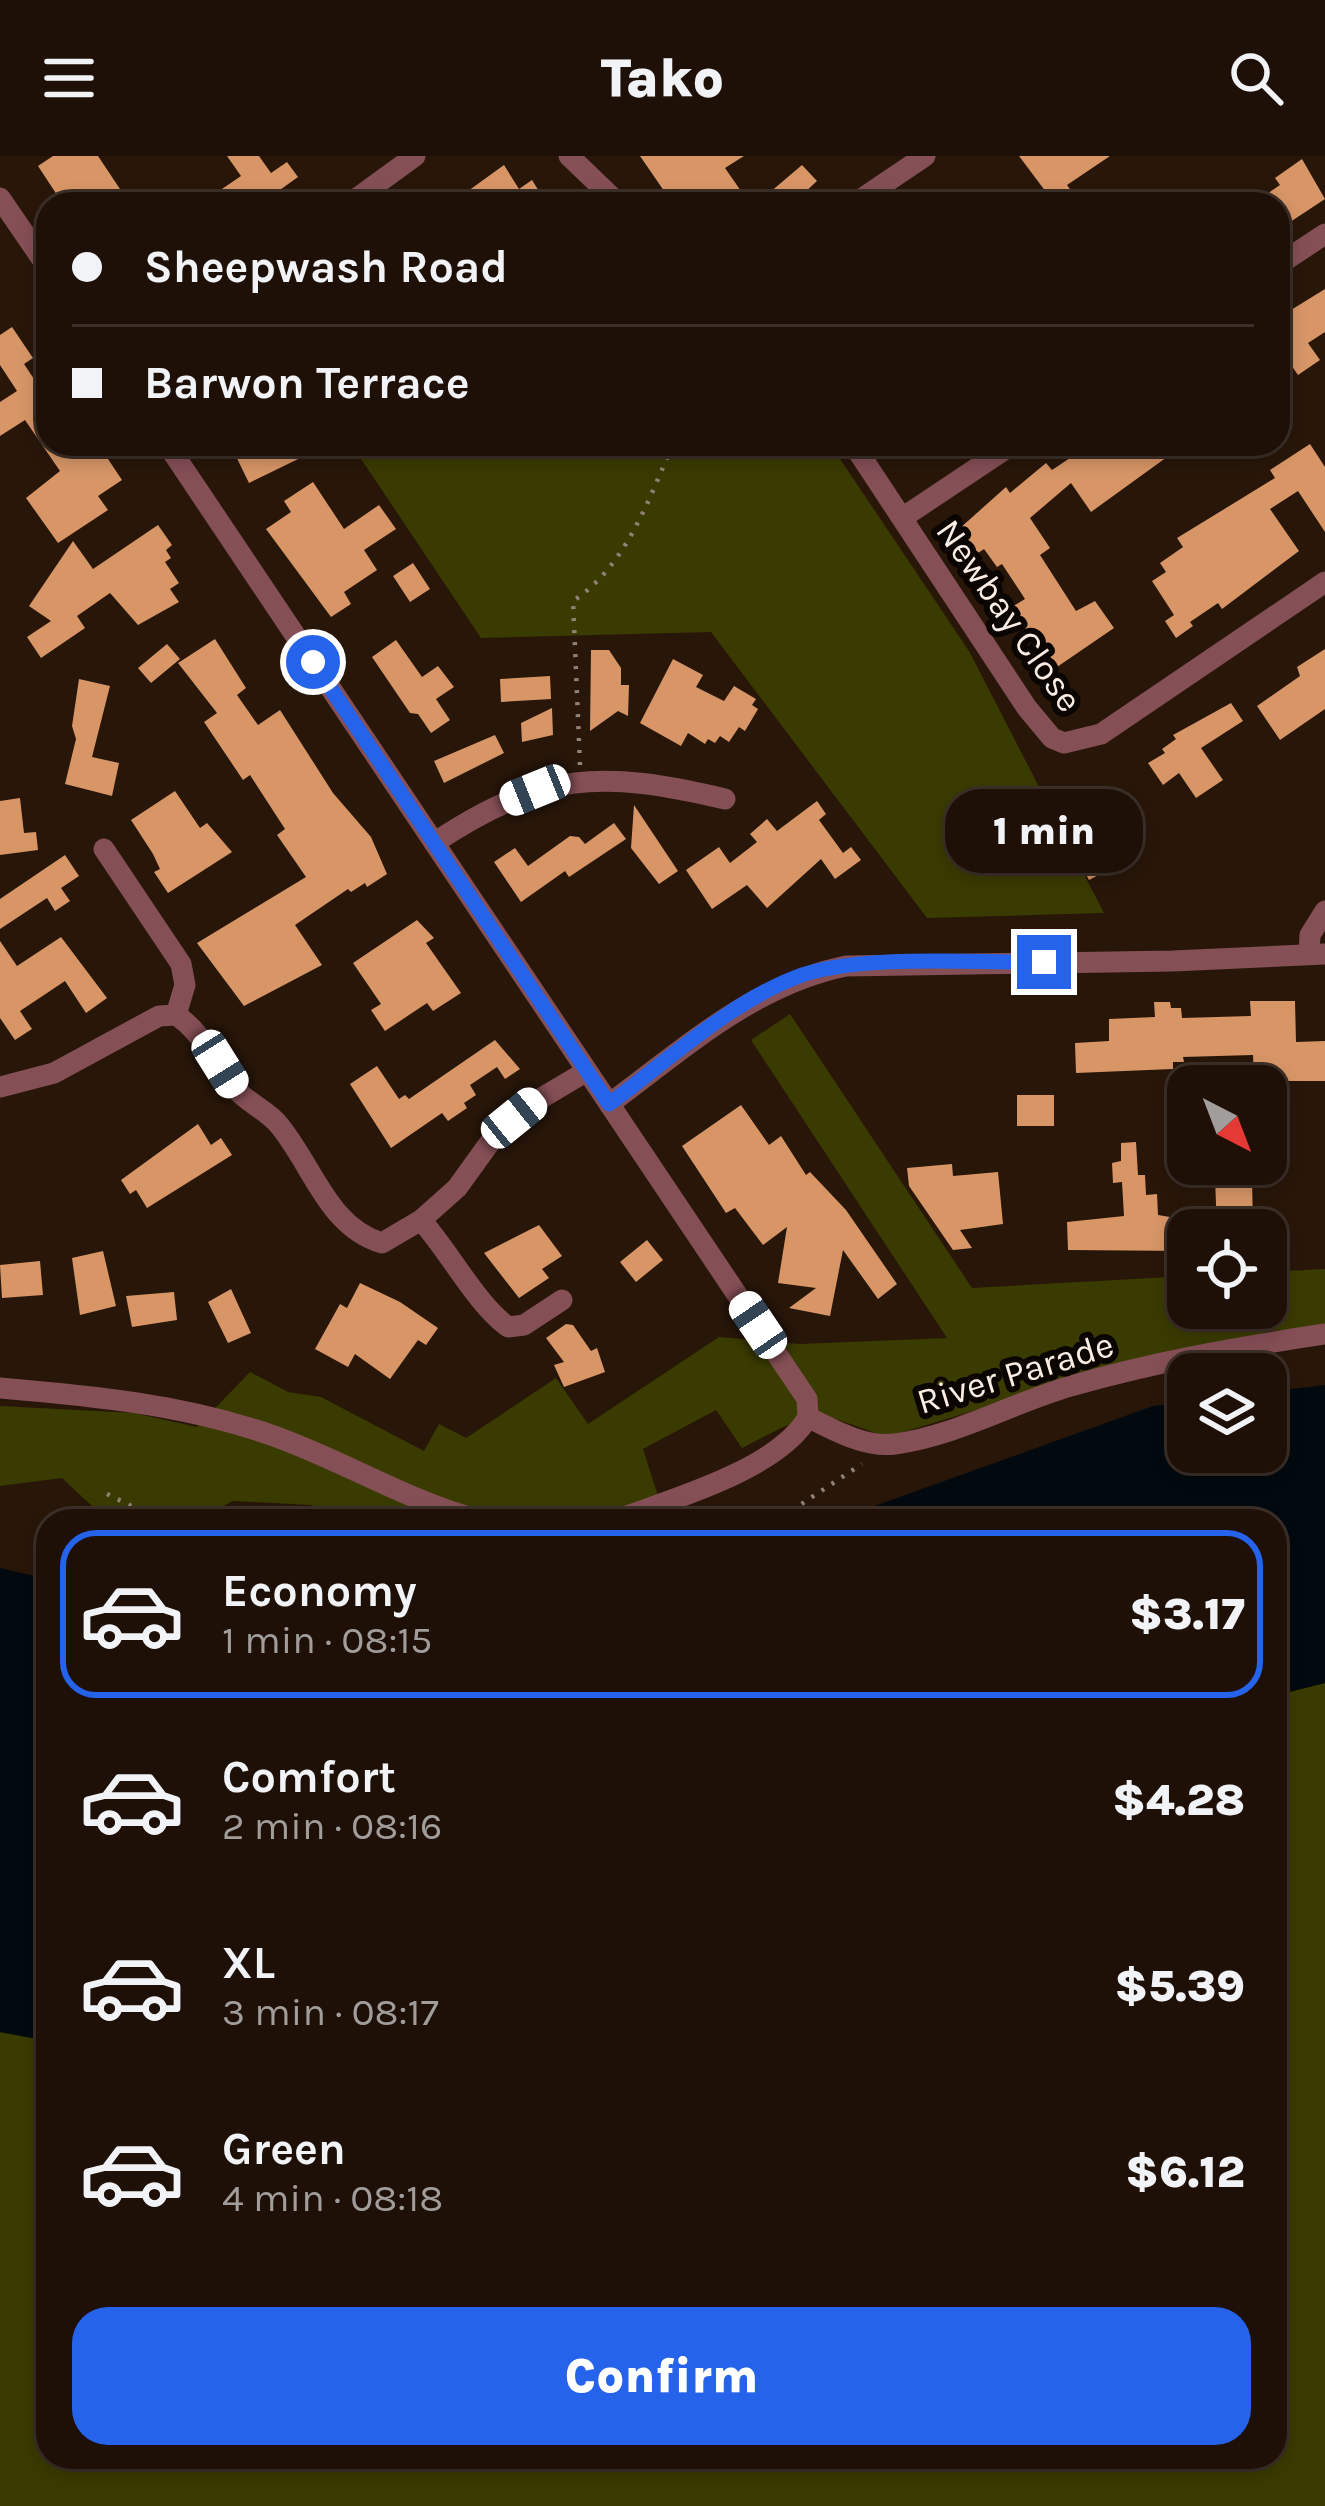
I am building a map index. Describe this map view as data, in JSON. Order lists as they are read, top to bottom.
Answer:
{
  "streets": {
    "street": ["Newbay Close", "River Parade"]
  },
  "north": "bottom right",
  "page": {
    "header": "Tako",
    "banner": ["Sheepwash Road", "Barwon Terrace"],
    "bubble": "1 min",
    "list": [
      {
        "name": "Economy",
        "note": "1 min · 08:15",
        "value": "$3.17"
      },
      {
        "name": "Comfort",
        "note": "2 min · 08:16",
        "value": "$4.28"
      },
      {
        "name": "XL",
        "note": "3 min · 08:17",
        "value": "$5.39"
      },
      {
        "name": "Green",
        "note": "4 min · 08:18",
        "value": "$6.12"
      }
    ],
    "buttons": "Confirm"
  }
}
